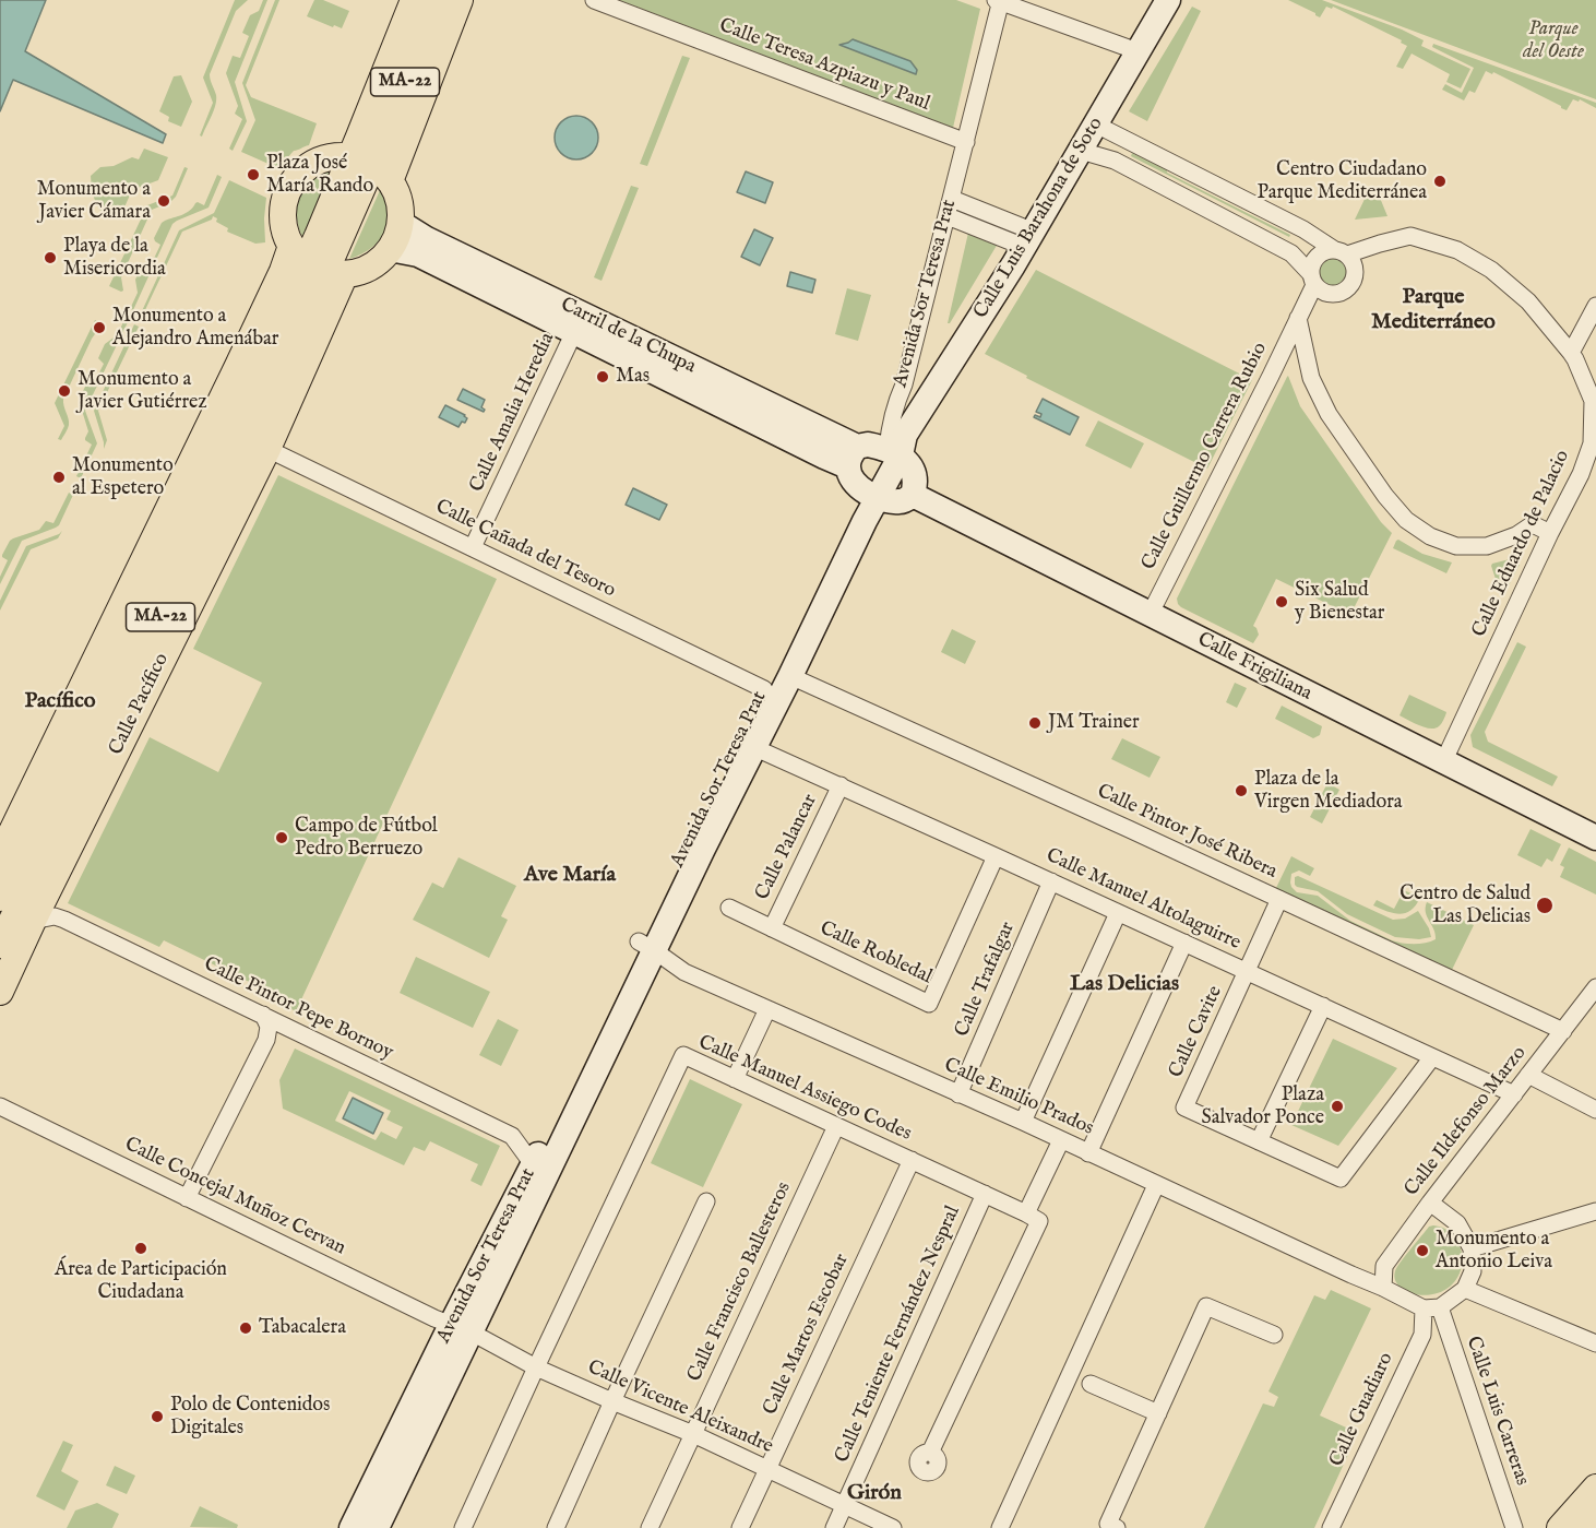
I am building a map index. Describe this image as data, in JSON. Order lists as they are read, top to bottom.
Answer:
{
  "streets": {
    "main road": [
      "MA-22",
      "Calle Luis Barahona de Soto",
      "Avenida Sor Teresa Prat",
      "Carril de la Chupa",
      "Calle Frigiliana",
      "Calle Pacífico"
    ],
    "street": [
      "Calle Teresa Azpiazu y Paul",
      "Calle Amalia Heredia",
      "Calle Guillermo Carrera Rubio",
      "Calle Eduardo de Palacio",
      "Calle Cañada del Tesoro",
      "Calle Pintor José Ribera",
      "Calle Palancar",
      "Calle Manuel Altolaguirre",
      "Calle Robledal",
      "Calle Trafalgar",
      "Calle Pintor Pepe Bornoy",
      "Calle Cavite",
      "Calle Manuel Assiego Codes",
      "Calle Emilio Prados",
      "Calle Ildefonso Marzo",
      "Calle Concejal Muñoz Cervan",
      "Calle Francisco Ballesteros",
      "Calle Martos Escobar",
      "Calle Teniente Fernández Nespral",
      "Calle Vicente Aleixandre",
      "Calle Guadiaro",
      "Calle Luis Carreras"
    ]
  },
  "crossings": [
    ["Calle Teresa Azpiazu y Paul", "Avenida Sor Teresa Prat"],
    ["Calle Luis Barahona de Soto", "Avenida Sor Teresa Prat"],
    ["Avenida Sor Teresa Prat", "Calle Cañada del Tesoro"],
    ["Avenida Sor Teresa Prat", "Calle Pintor José Ribera"],
    ["Avenida Sor Teresa Prat", "Calle Manuel Altolaguirre"],
    ["Avenida Sor Teresa Prat", "Calle Pintor Pepe Bornoy"],
    ["Avenida Sor Teresa Prat", "Calle Emilio Prados"],
    ["Avenida Sor Teresa Prat", "Calle Concejal Muñoz Cervan"],
    ["Avenida Sor Teresa Prat", "Calle Vicente Aleixandre"],
    ["Carril de la Chupa", "Calle Amalia Heredia"],
    ["Calle Amalia Heredia", "Calle Cañada del Tesoro"],
    ["Calle Guillermo Carrera Rubio", "Calle Eduardo de Palacio"],
    ["Calle Guillermo Carrera Rubio", "Calle Frigiliana"],
    ["Calle Eduardo de Palacio", "Calle Frigiliana"],
    ["Calle Cañada del Tesoro", "Calle Pacífico"],
    ["Calle Pacífico", "Calle Pintor Pepe Bornoy"],
    ["Calle Pintor José Ribera", "Calle Cavite"],
    ["Calle Pintor José Ribera", "Calle Ildefonso Marzo"],
    ["Calle Palancar", "Calle Manuel Altolaguirre"],
    ["Calle Palancar", "Calle Robledal"],
    ["Calle Manuel Altolaguirre", "Calle Robledal"],
    ["Calle Manuel Altolaguirre", "Calle Trafalgar"],
    ["Calle Manuel Altolaguirre", "Calle Cavite"],
    ["Calle Manuel Altolaguirre", "Calle Ildefonso Marzo"],
    ["Calle Trafalgar", "Calle Emilio Prados"],
    ["Calle Manuel Assiego Codes", "Calle Francisco Ballesteros"],
    ["Calle Manuel Assiego Codes", "Calle Martos Escobar"],
    ["Calle Manuel Assiego Codes", "Calle Teniente Fernández Nespral"],
    ["Calle Manuel Assiego Codes", "Calle Vicente Aleixandre"],
    ["Calle Emilio Prados", "Calle Ildefonso Marzo"],
    ["Calle Emilio Prados", "Calle Guadiaro"],
    ["Calle Emilio Prados", "Calle Luis Carreras"],
    ["Calle Ildefonso Marzo", "Calle Guadiaro"],
    ["Calle Ildefonso Marzo", "Calle Luis Carreras"],
    ["Calle Concejal Muñoz Cervan", "Calle Vicente Aleixandre"],
    ["Calle Francisco Ballesteros", "Calle Vicente Aleixandre"],
    ["Calle Martos Escobar", "Calle Vicente Aleixandre"],
    ["Calle Teniente Fernández Nespral", "Calle Vicente Aleixandre"],
    ["Calle Guadiaro", "Calle Luis Carreras"]
  ],
  "districts": [
    "Parque Mediterráneo",
    "Pacífico",
    "Ave María",
    "Las Delicias",
    "Girón"
  ],
  "parks": ["Parque del Oeste"],
  "places": [
    "Plaza José María Rando",
    "Centro Ciudadano Parque Mediterránea",
    "Monumento a Javier Cámara",
    "Playa de la Misericordia",
    "Monumento a Alejandro Amenábar",
    "Mas",
    "Monumento a Javier Gutiérrez",
    "Monumento al Espetero",
    "Six Salud y Bienestar",
    "JM Trainer",
    "Plaza de la Virgen Mediadora",
    "Campo de Fútbol Pedro Berruezo",
    "Centro de Salud Las Delicias",
    "Plaza Salvador Ponce",
    "Área de Participación Ciudadana",
    "Monumento a Antonio Leiva",
    "Tabacalera",
    "Polo de Contenidos Digitales"
  ]
}
